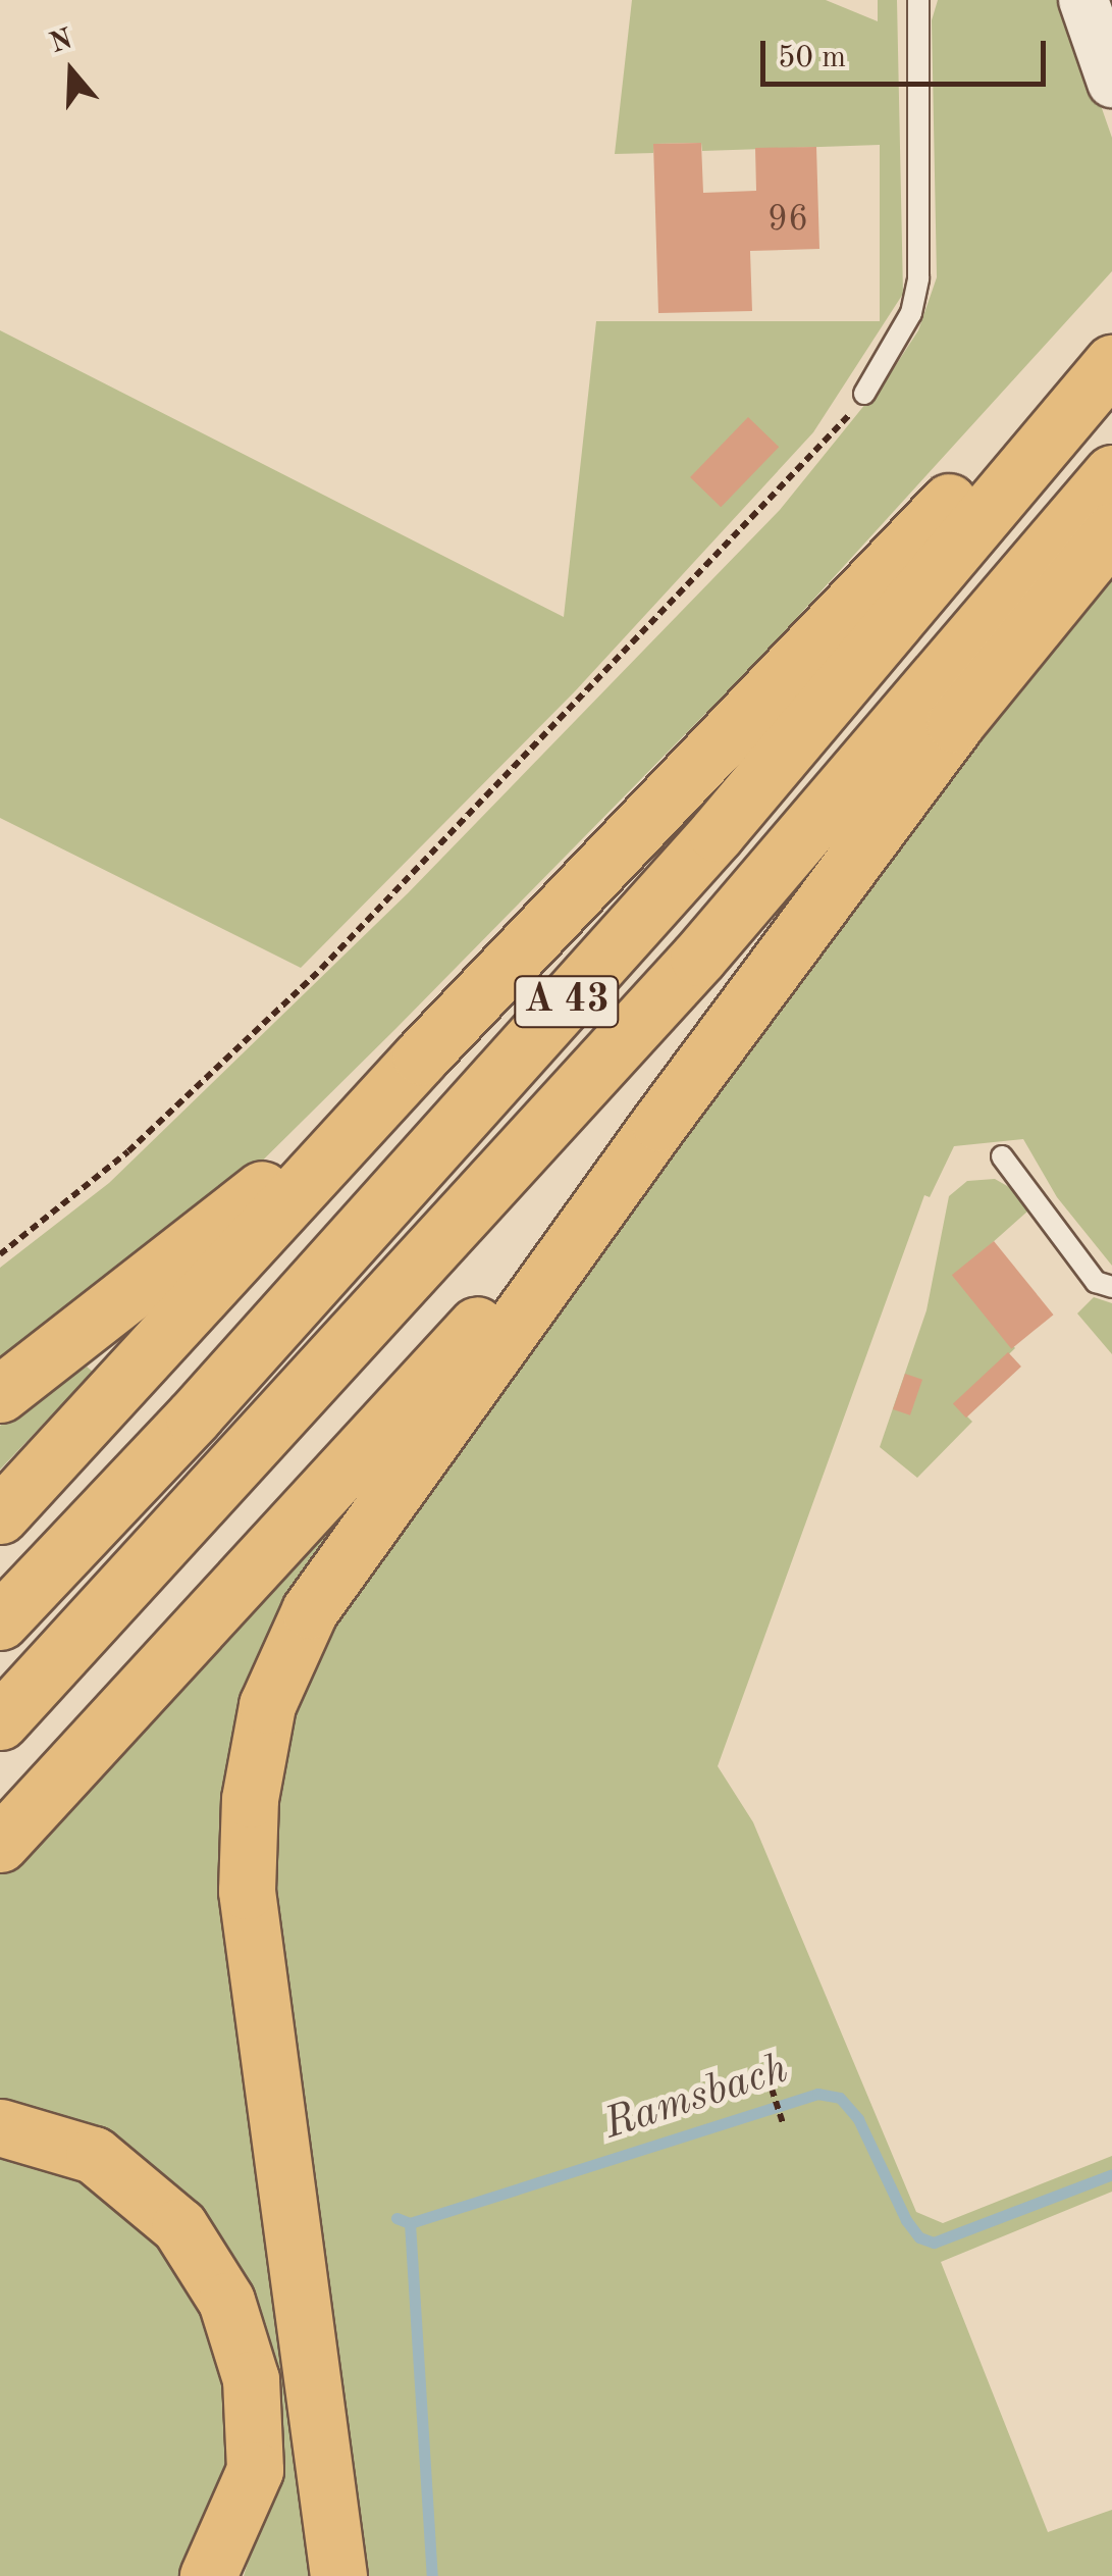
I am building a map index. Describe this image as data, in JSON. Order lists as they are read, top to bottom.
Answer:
{
  "streets": {
    "highway": ["A 43"]
  },
  "water": ["Ramsbach"],
  "house_numbers": ["96"],
  "scale_bar": "50 m",
  "north": "top"
}
